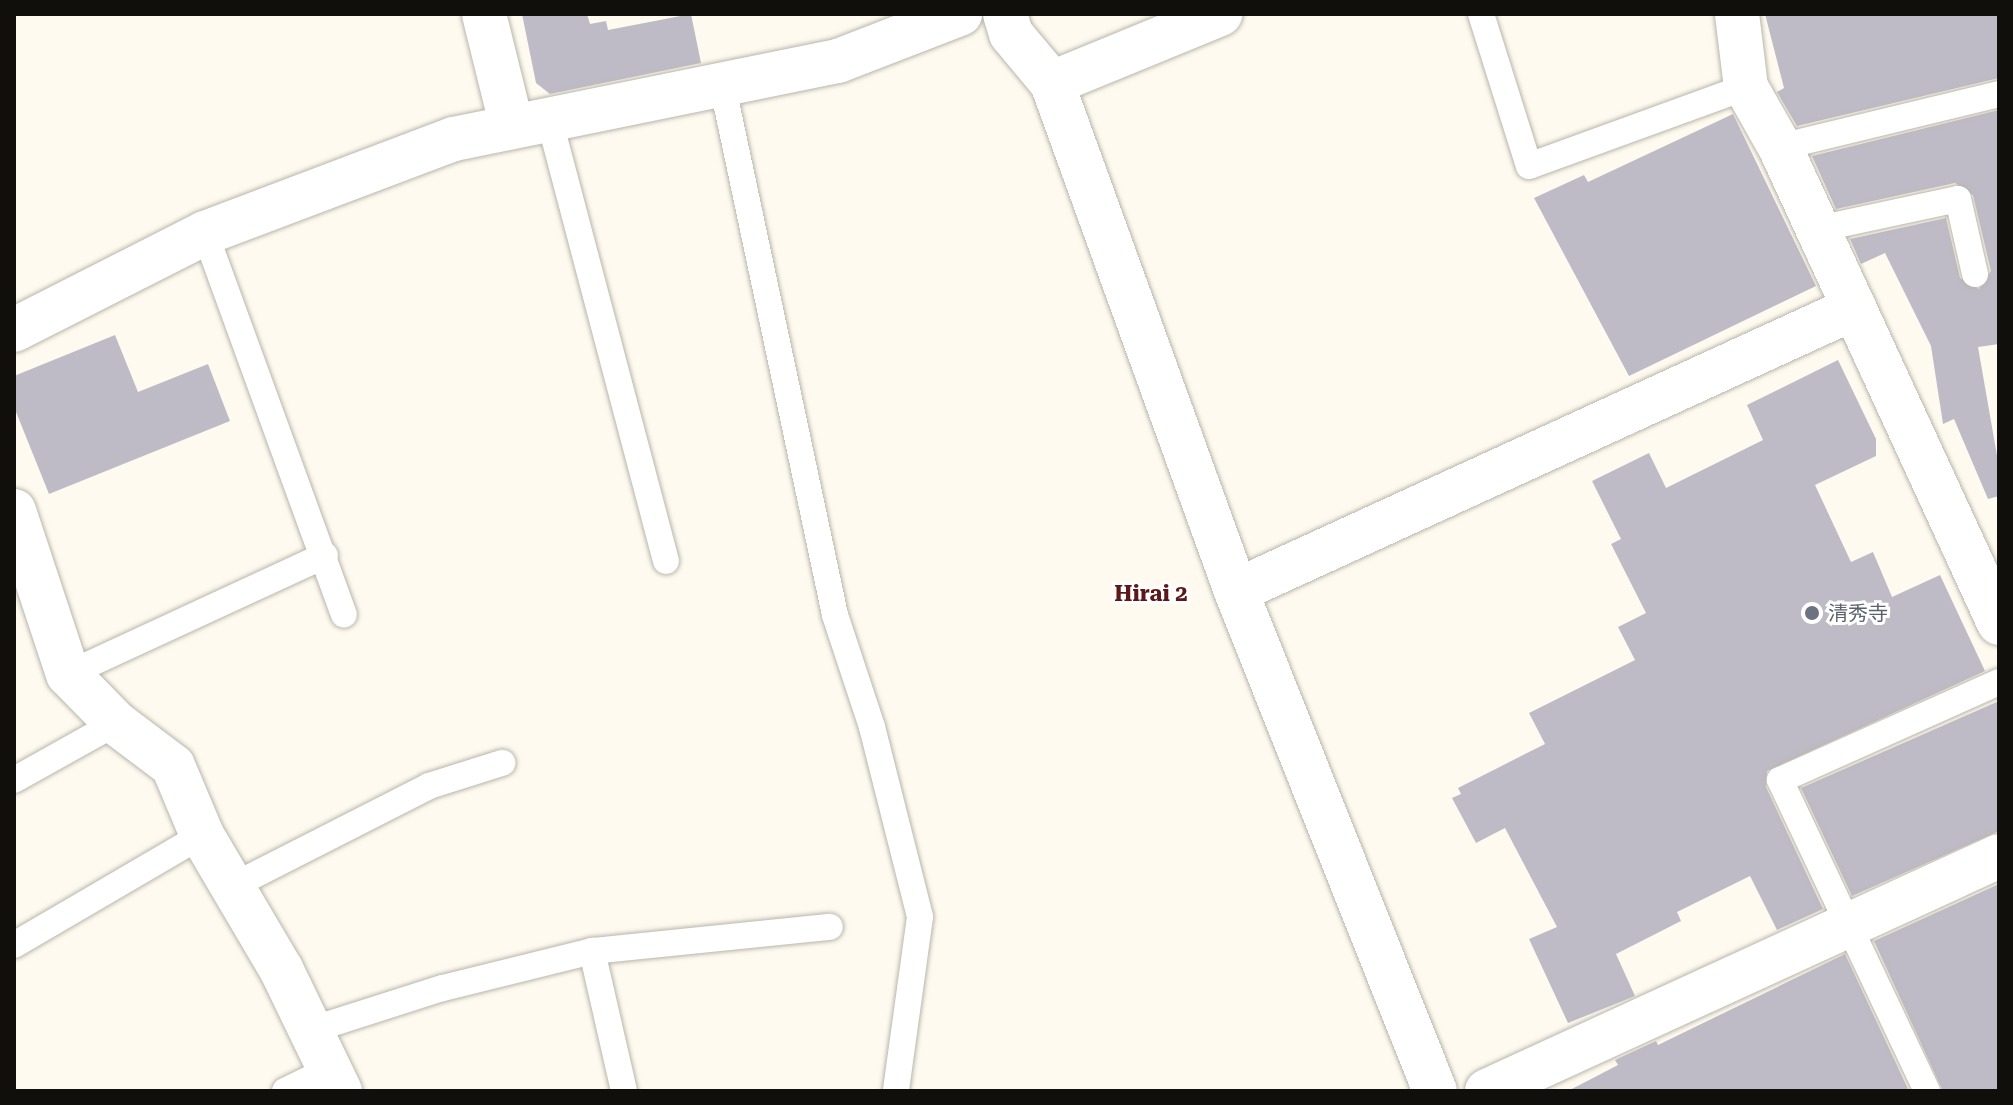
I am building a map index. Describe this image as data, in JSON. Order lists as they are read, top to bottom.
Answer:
{
  "districts": ["Hirai 2"],
  "places": ["清秀寺"]
}
